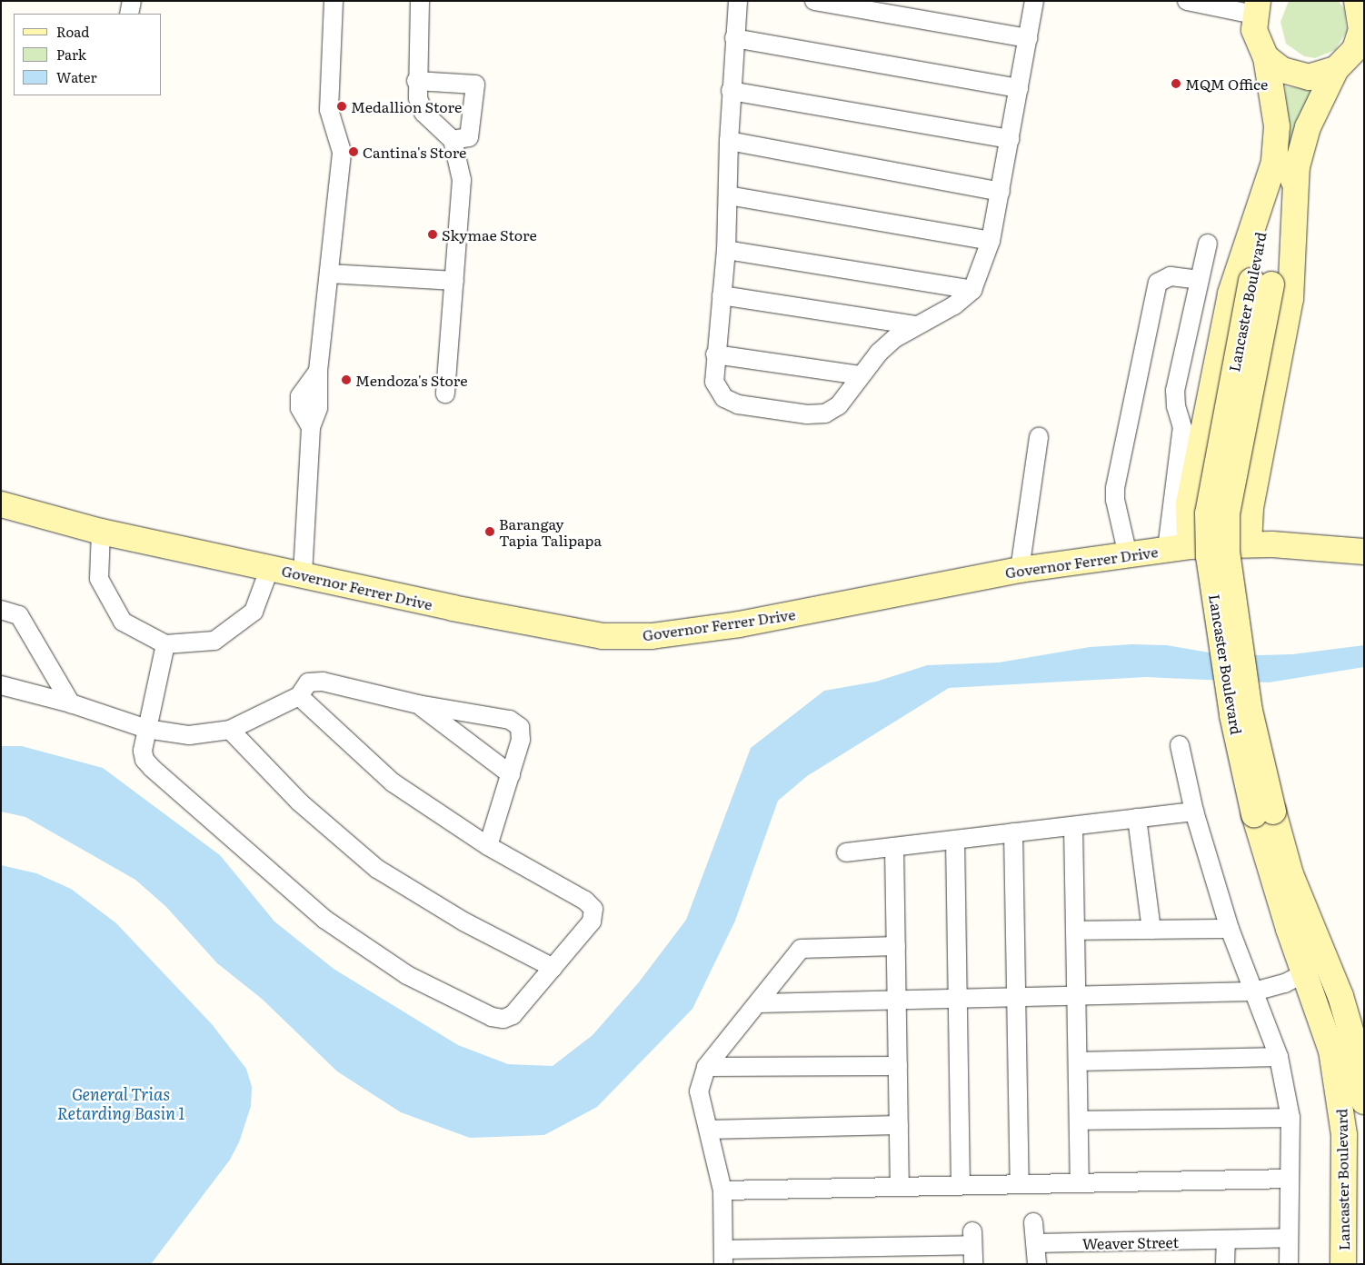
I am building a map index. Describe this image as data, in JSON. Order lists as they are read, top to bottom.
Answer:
{
  "streets": {
    "main road": ["Lancaster Boulevard", "Governor Ferrer Drive"],
    "street": ["Weaver Street"]
  },
  "water": ["General Trias Retarding Basin 1"],
  "places": [
    "MQM Office",
    "Medallion Store",
    "Cantina's Store",
    "Skymae Store",
    "Mendoza's Store",
    "Barangay Tapia Talipapa"
  ],
  "legend": ["Road", "Park", "Water"]
}
